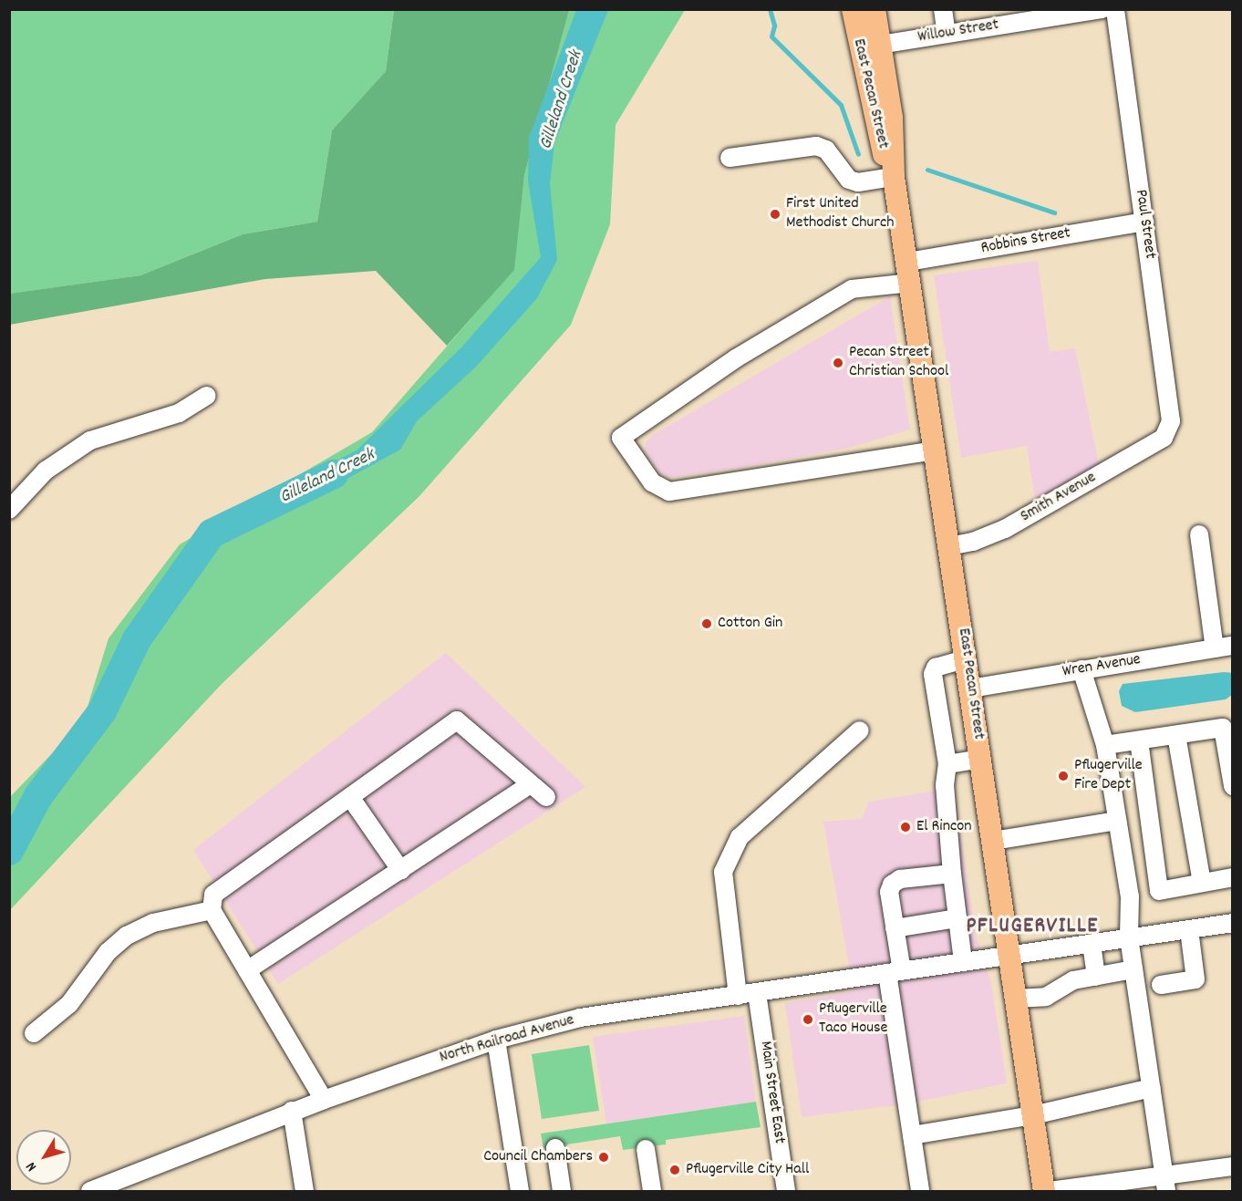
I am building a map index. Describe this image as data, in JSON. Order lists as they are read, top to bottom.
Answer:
{
  "streets": {
    "main road": ["East Pecan Street"],
    "street": [
      "Willow Street",
      "Paul Street",
      "Robbins Street",
      "Smith Avenue",
      "Wren Avenue",
      "North Railroad Avenue",
      "Main Street East"
    ]
  },
  "crossings": [
    ["Willow Street", "East Pecan Street"],
    ["East Pecan Street", "Robbins Street"],
    ["East Pecan Street", "Smith Avenue"],
    ["East Pecan Street", "Wren Avenue"],
    ["East Pecan Street", "North Railroad Avenue"],
    ["Paul Street", "Robbins Street"],
    ["Paul Street", "Smith Avenue"],
    ["North Railroad Avenue", "Main Street East"]
  ],
  "districts": ["PFLUGERVILLE"],
  "water": ["Gilleland Creek"],
  "places": [
    "First United Methodist Church",
    "Pecan Street Christian School",
    "Cotton Gin",
    "Pflugerville Fire Dept",
    "El Rincon",
    "Pflugerville Taco House",
    "Council Chambers",
    "Pflugerville City Hall"
  ],
  "north": "bottom left"
}
